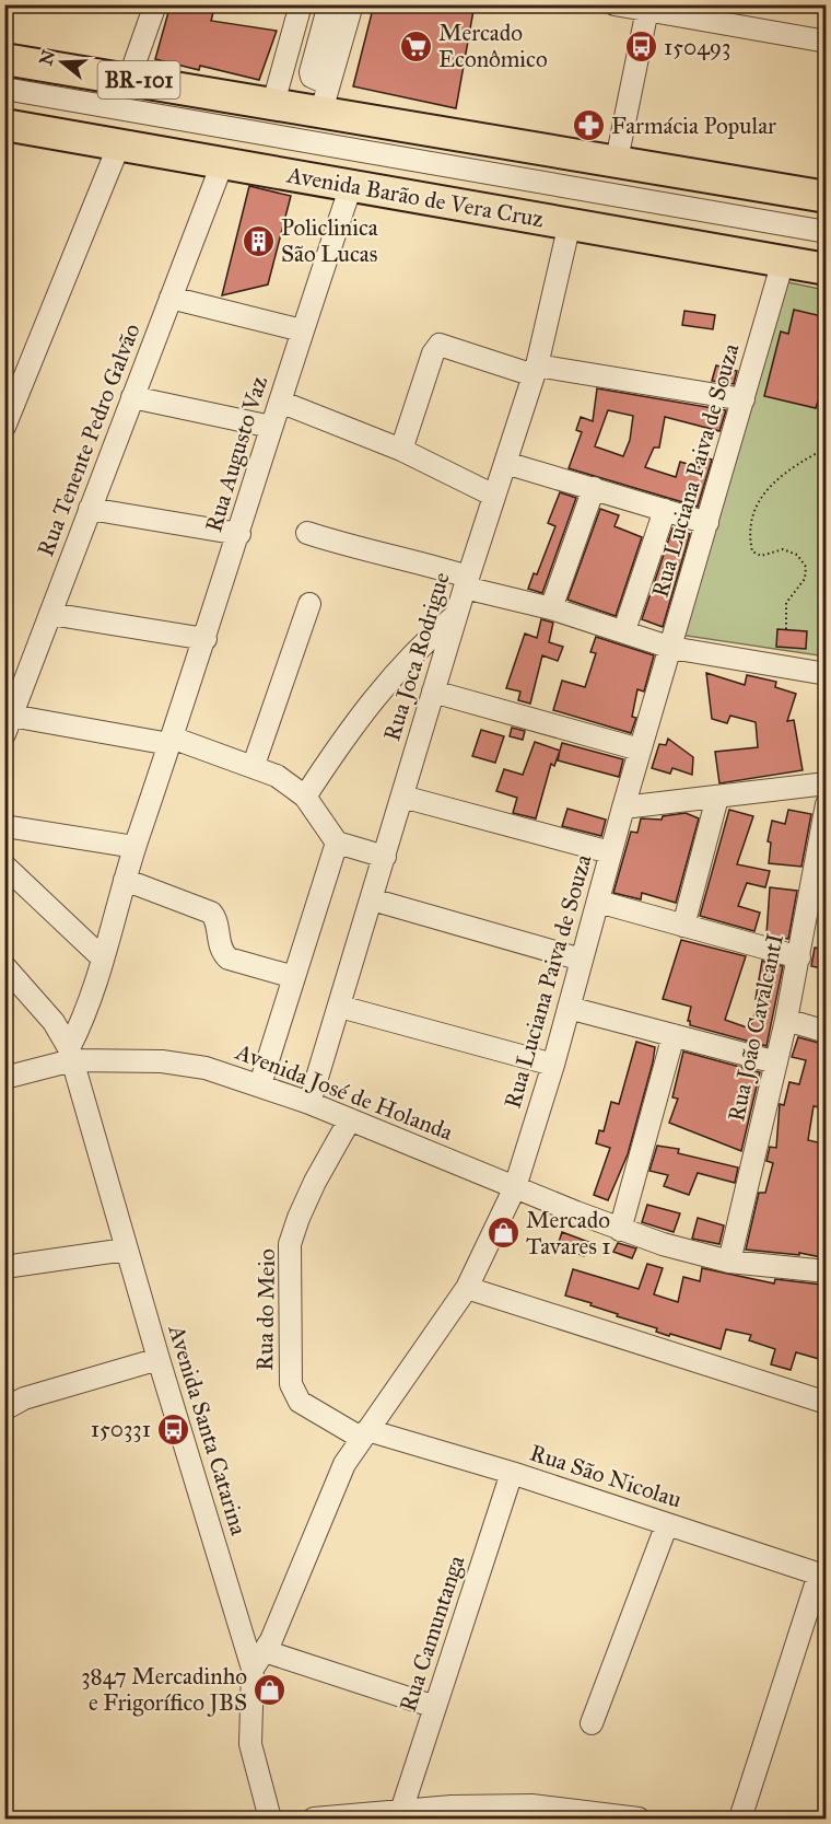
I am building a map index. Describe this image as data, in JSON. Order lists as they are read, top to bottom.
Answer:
{
  "streets": {
    "highway": ["BR-101", "Avenida Barão de Vera Cruz"],
    "street": [
      "Rua Tenente Pedro Galvão",
      "Rua Augusto Vaz",
      "Rua Luciana Paiva de Souza",
      "Rua Joca Rodrigue",
      "Rua João CavalcantI",
      "Avenida José de Holanda",
      "Rua do Meio",
      "Avenida Santa Catarina",
      "Rua São Nicolau",
      "Rua Camuntanga"
    ]
  },
  "crossings": [
    ["Avenida Barão de Vera Cruz", "Rua Tenente Pedro Galvão"],
    ["Avenida Barão de Vera Cruz", "Rua Augusto Vaz"],
    ["Avenida Barão de Vera Cruz", "Rua Luciana Paiva de Souza"],
    ["Avenida Barão de Vera Cruz", "Rua Joca Rodrigue"],
    ["Rua Augusto Vaz", "Avenida José de Holanda"],
    ["Rua Augusto Vaz", "Avenida Santa Catarina"],
    ["Rua Luciana Paiva de Souza", "Avenida José de Holanda"],
    ["Rua Luciana Paiva de Souza", "Rua do Meio"],
    ["Rua Luciana Paiva de Souza", "Avenida Santa Catarina"],
    ["Rua Luciana Paiva de Souza", "Rua São Nicolau"],
    ["Rua Joca Rodrigue", "Avenida José de Holanda"],
    ["Rua João CavalcantI", "Avenida José de Holanda"],
    ["Avenida José de Holanda", "Rua do Meio"],
    ["Avenida José de Holanda", "Avenida Santa Catarina"],
    ["Rua do Meio", "Rua São Nicolau"],
    ["Rua São Nicolau", "Rua Camuntanga"]
  ],
  "places": {
    "supermarket": ["Mercado Econômico"],
    "bus stop": ["150493", "150331"],
    "pharmacy": ["Farmácia Popular"],
    "building": ["Policlinica São Lucas"],
    "shop": ["Mercado Tavares 1", "3847 Mercadinho e Frigorífico JBS"]
  },
  "north": "left"
}
